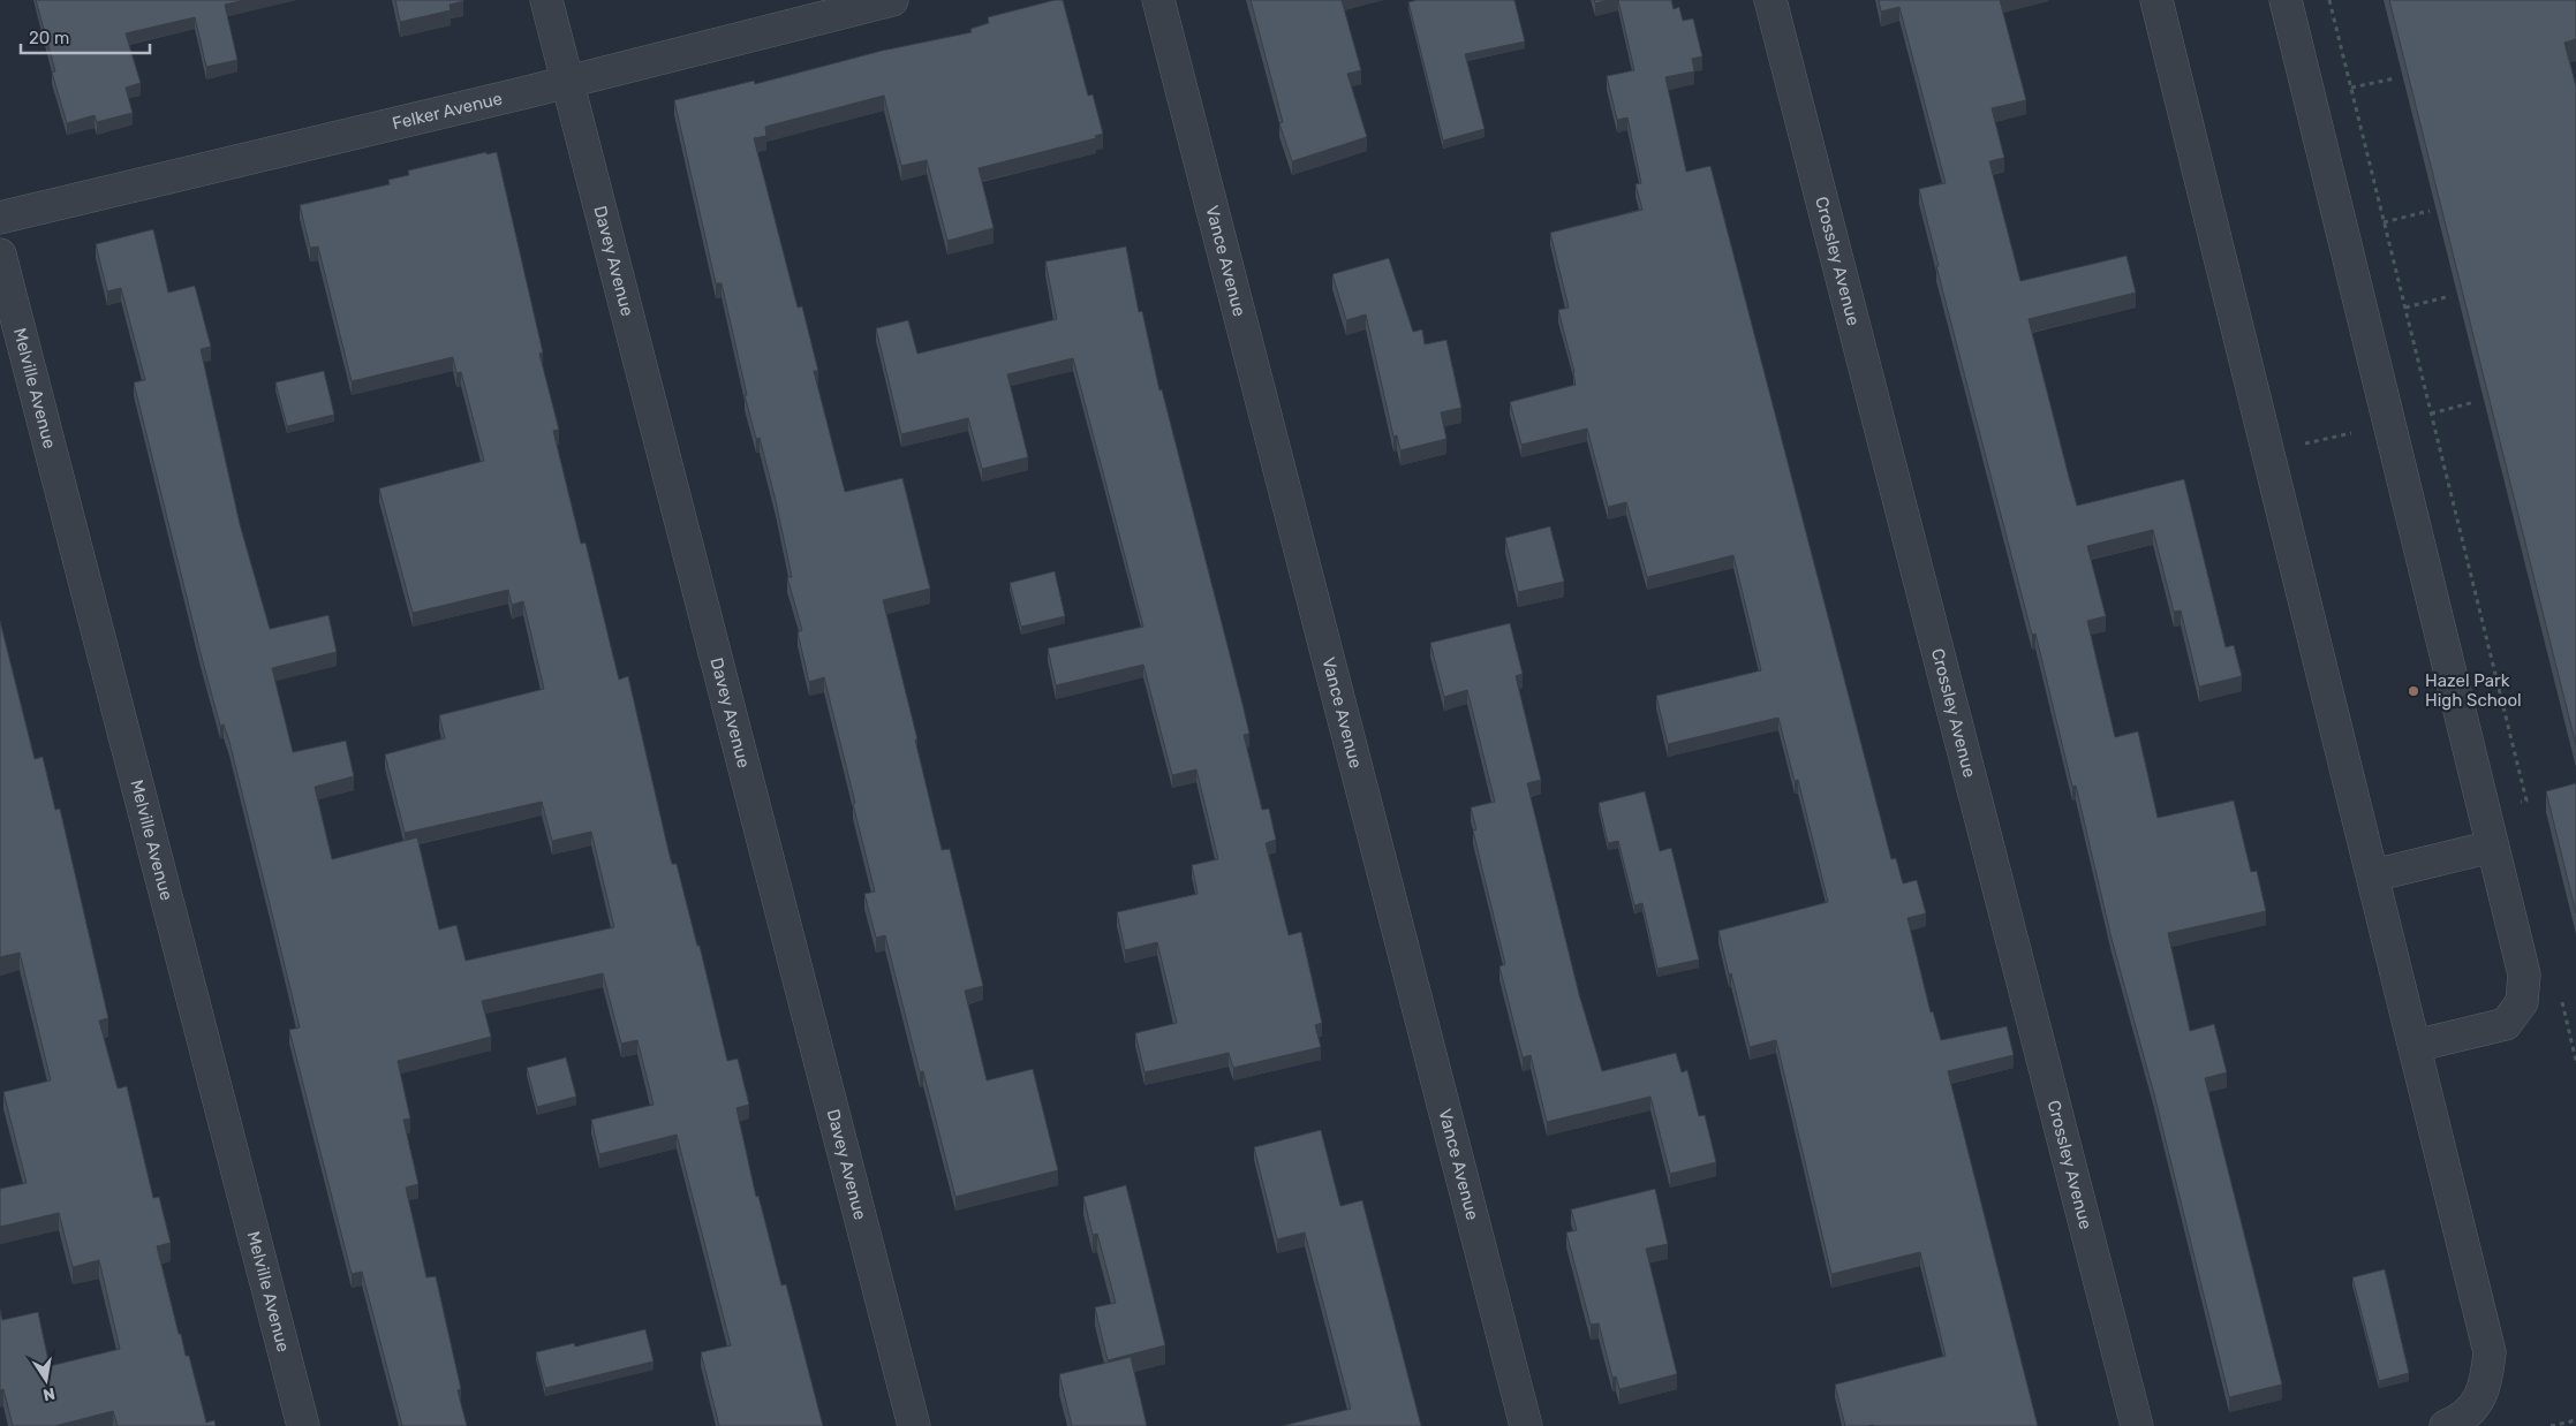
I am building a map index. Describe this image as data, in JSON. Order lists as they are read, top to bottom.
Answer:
{
  "streets": {
    "street": [
      "Felker Avenue",
      "Davey Avenue",
      "Vance Avenue",
      "Crossley Avenue",
      "Melville Avenue"
    ]
  },
  "crossings": [
    ["Felker Avenue", "Davey Avenue"]
  ],
  "places": ["Hazel Park High School"],
  "scale_bar": "20 m",
  "north": "bottom"
}
